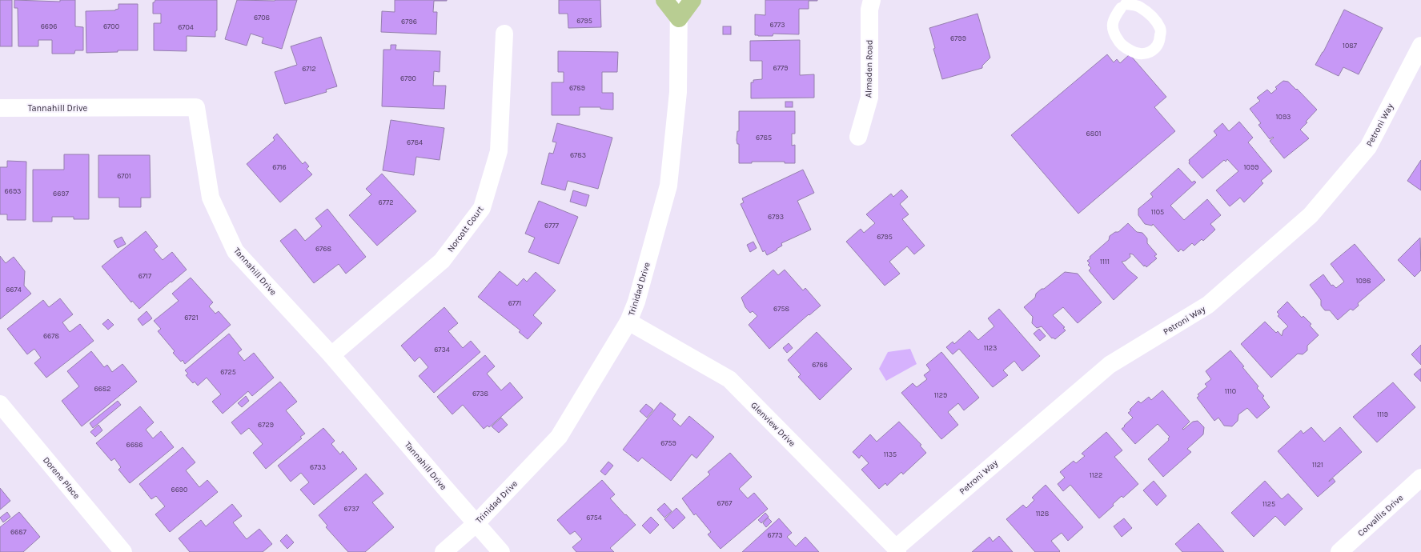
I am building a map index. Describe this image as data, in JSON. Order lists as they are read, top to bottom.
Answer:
{
  "streets": {
    "street": [
      "Almaden Road",
      "Tannahill Drive",
      "Petroni Way",
      "Norcott Court",
      "Trinidad Drive",
      "Glenview Drive",
      "Dorene Place",
      "Corvallis Drive"
    ]
  },
  "crossings": [
    ["Tannahill Drive", "Norcott Court"],
    ["Tannahill Drive", "Trinidad Drive"],
    ["Petroni Way", "Glenview Drive"],
    ["Trinidad Drive", "Glenview Drive"]
  ],
  "house_numbers": [
    "6708",
    "6795",
    "6796",
    "6773",
    "6696",
    "6700",
    "6704",
    "6799",
    "1087",
    "6779",
    "6712",
    "6790",
    "6789",
    "1093",
    "6801",
    "6785",
    "6784",
    "6783",
    "6716",
    "1099",
    "6701",
    "6693",
    "6697",
    "6772",
    "1105",
    "6793",
    "6777",
    "6795",
    "6768",
    "1111",
    "6717",
    "1098",
    "6674",
    "6771",
    "6758",
    "6721",
    "6678",
    "1123",
    "6734",
    "6766",
    "6725",
    "6682",
    "1110",
    "6738",
    "1129",
    "1119",
    "6729",
    "6759",
    "6686",
    "1135",
    "1121",
    "6733",
    "1122",
    "6690",
    "6767",
    "1125",
    "6737",
    "1128",
    "6754",
    "6687",
    "6773"
  ]
}
